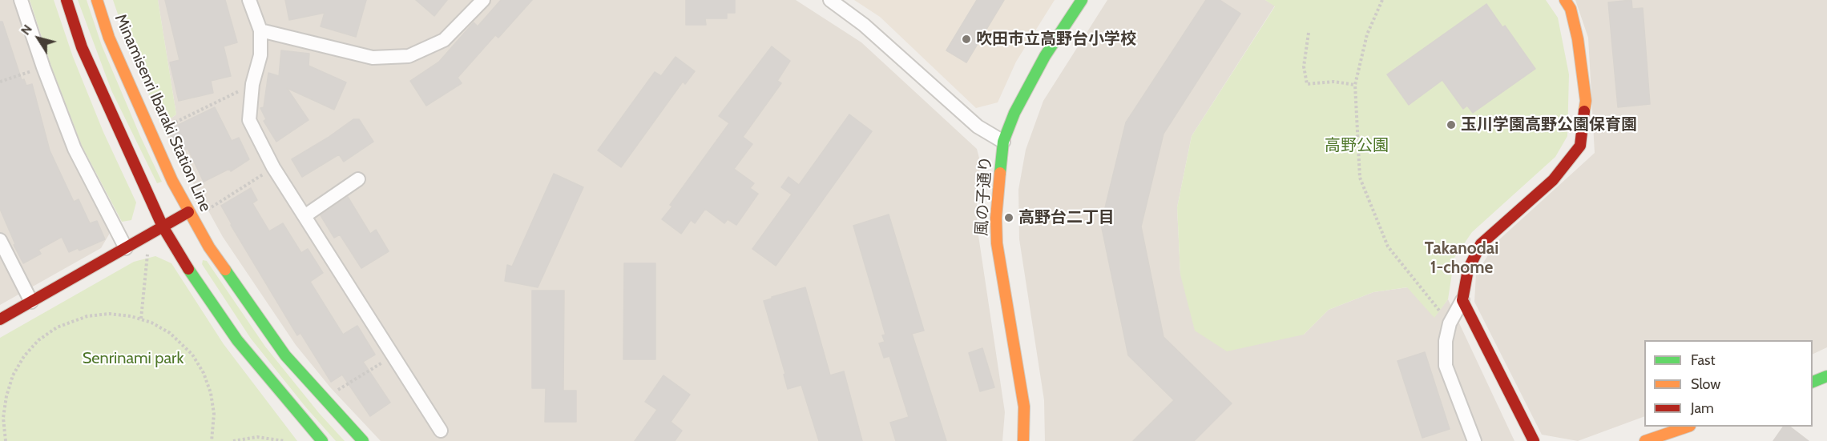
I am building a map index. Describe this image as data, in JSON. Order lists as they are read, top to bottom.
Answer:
{
  "streets": {
    "street": ["Minamisenri Ibaraki Station Line", "風の子通り"]
  },
  "districts": ["Takanodai 1-chome"],
  "parks": ["高野公園", "Senrinami park"],
  "places": ["吹田市立高野台小学校", "玉川学園高野公園保育園", "高野台二丁目"],
  "legend": ["Fast", "Slow", "Jam"],
  "north": "top left"
}
